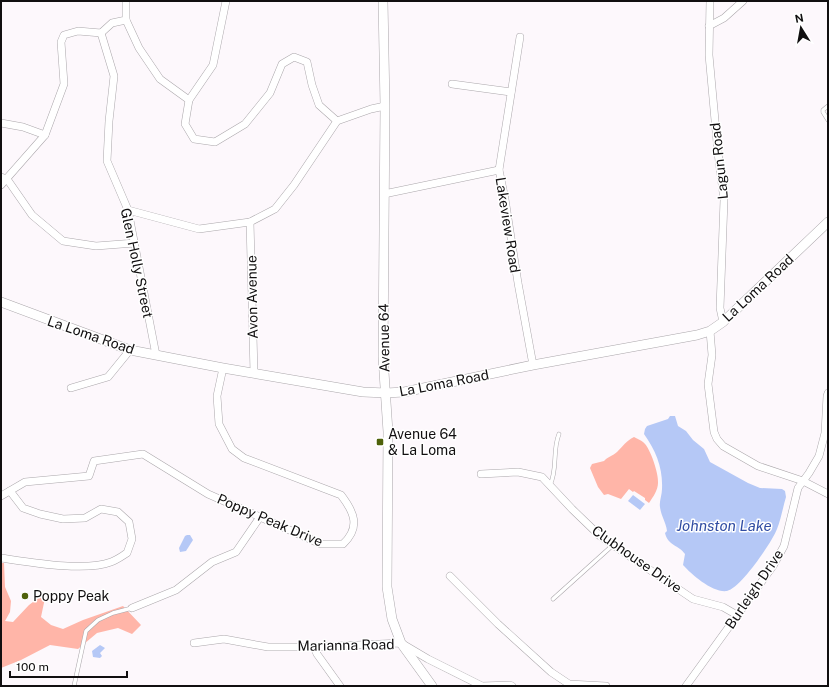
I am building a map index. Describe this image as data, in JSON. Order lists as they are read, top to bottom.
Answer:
{
  "streets": {
    "street": [
      "Lagun Road",
      "Lakeview Road",
      "Glen Holly Street",
      "La Loma Road",
      "Avon Avenue",
      "Avenue 64",
      "Poppy Peak Drive",
      "Clubhouse Drive",
      "Burleigh Drive",
      "Marianna Road"
    ]
  },
  "crossings": [
    ["Lagun Road", "La Loma Road"],
    ["Lakeview Road", "La Loma Road"],
    ["Glen Holly Street", "La Loma Road"],
    ["La Loma Road", "Avon Avenue"],
    ["La Loma Road", "Avenue 64"],
    ["La Loma Road", "Poppy Peak Drive"],
    ["Avenue 64", "Marianna Road"],
    ["Clubhouse Drive", "Burleigh Drive"]
  ],
  "water": ["Johnston Lake"],
  "places": {
    "transit": ["Avenue 64 & La Loma"],
    "other": ["Poppy Peak"]
  },
  "scale_bar": "100 m",
  "north": "top"
}
